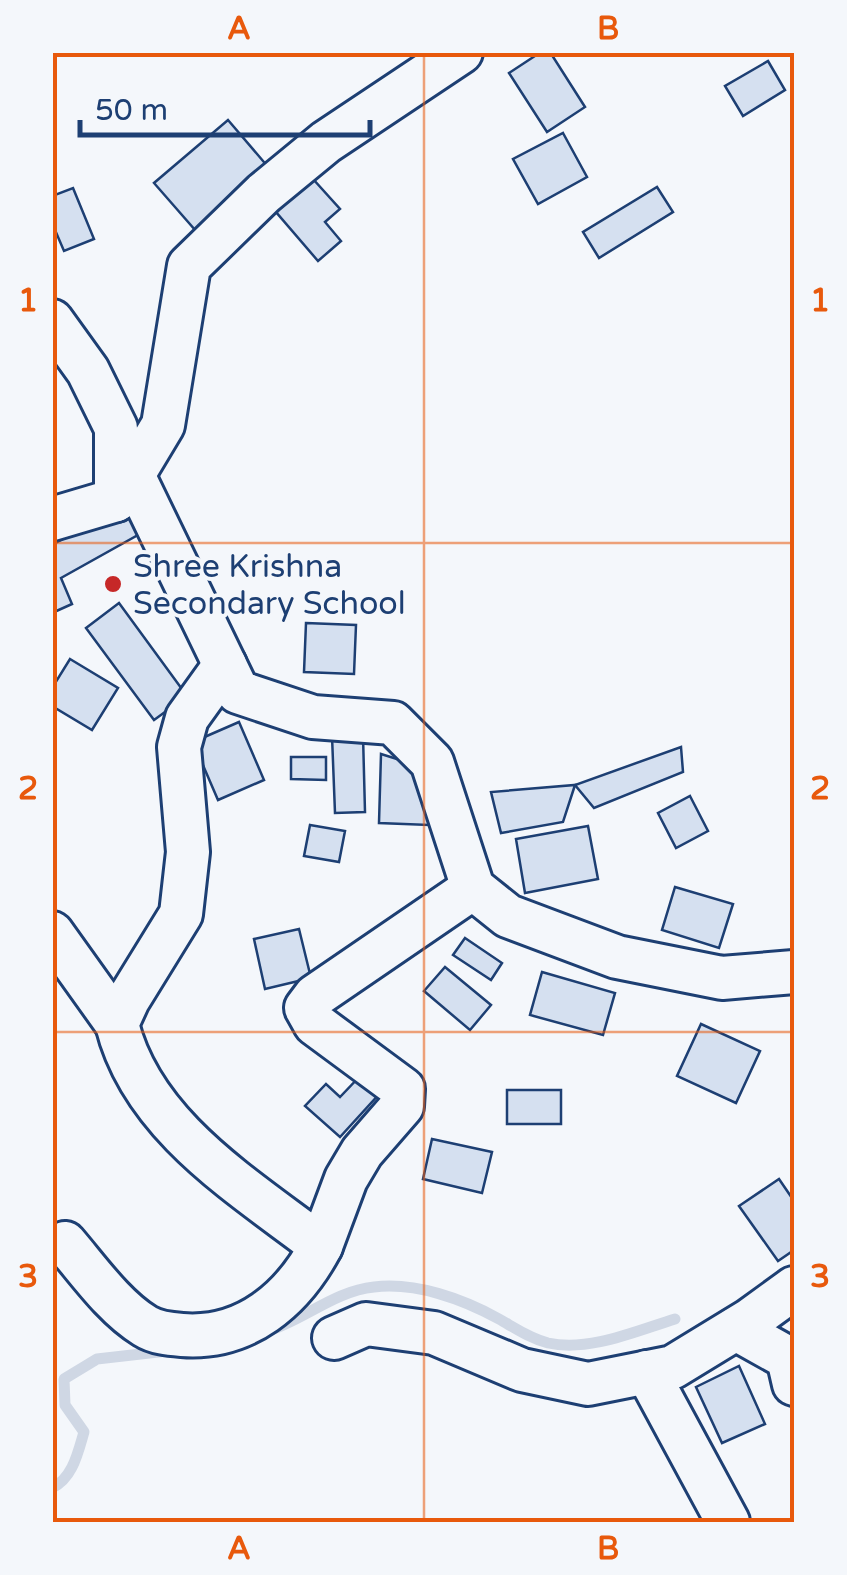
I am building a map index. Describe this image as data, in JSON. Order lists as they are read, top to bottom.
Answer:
{
  "places": ["Shree Krishna Secondary School"],
  "scale_bar": "50 m",
  "grid": {
    "columns": ["A", "B"],
    "rows": ["1", "2", "3"]
  }
}
